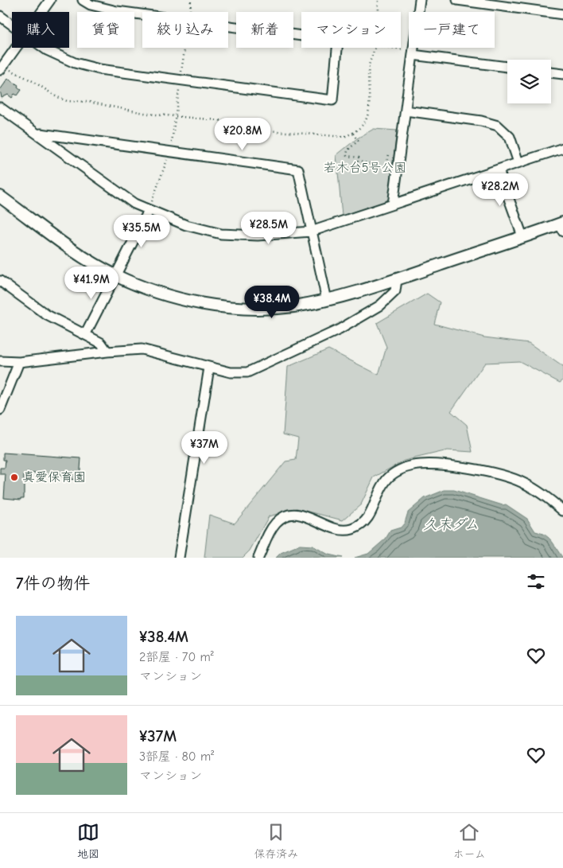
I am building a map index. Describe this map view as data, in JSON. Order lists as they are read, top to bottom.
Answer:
{
  "water": ["久末ダム"],
  "parks": ["若木台5号公園"],
  "places": ["真愛保育園"],
  "page": {
    "chip": [
      "購入",
      "賃貸",
      "絞り込み",
      "新着",
      "マンション",
      "一戸建て"
    ],
    "price": [
      "¥20.8M",
      "¥28.2M",
      "¥28.5M",
      "¥35.5M",
      "¥41.9M",
      "¥38.4M",
      "¥37M"
    ],
    "heading": "7件の物件",
    "list": [
      {
        "name": "¥38.4M",
        "note": "2部屋 · 70 m² · マンション"
      },
      {
        "name": "¥37M",
        "note": "3部屋 · 80 m² · マンション"
      }
    ],
    "tabs": ["地図", "保存済み", "ホーム"]
  }
}
